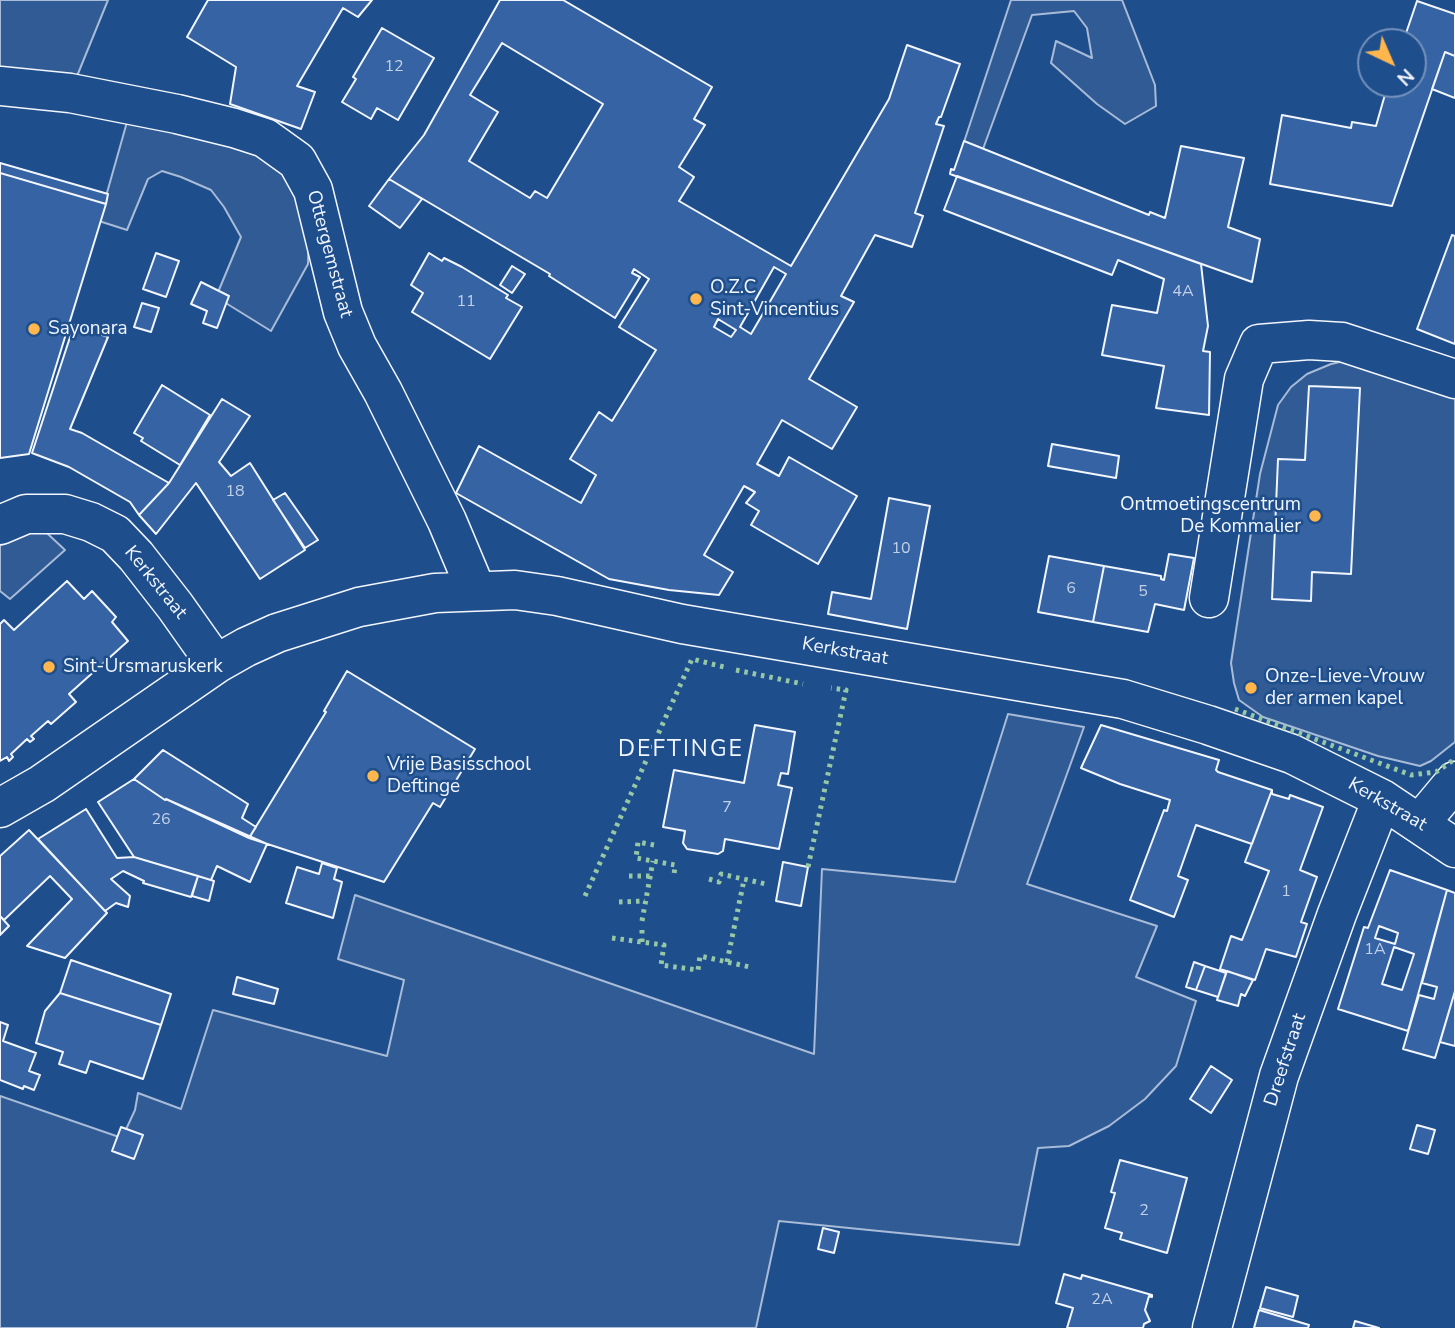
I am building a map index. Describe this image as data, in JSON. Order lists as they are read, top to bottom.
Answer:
{
  "streets": {
    "street": ["Ottergemstraat", "Kerkstraat", "Dreefstraat"]
  },
  "crossings": [
    ["Ottergemstraat", "Kerkstraat"],
    ["Kerkstraat", "Dreefstraat"]
  ],
  "districts": ["DEFTINGE"],
  "places": [
    "O.Z.C Sint-Vincentius",
    "Sayonara",
    "Ontmoetingscentrum De Kommalier",
    "Sint-Ursmaruskerk",
    "Onze-Lieve-Vrouw der armen kapel",
    "Vrije Basisschool Deftinge"
  ],
  "house_numbers": [
    "12",
    "4A",
    "11",
    "18",
    "10",
    "6",
    "5",
    "7",
    "26",
    "1",
    "1A",
    "2",
    "2A"
  ],
  "north": "bottom right"
}
